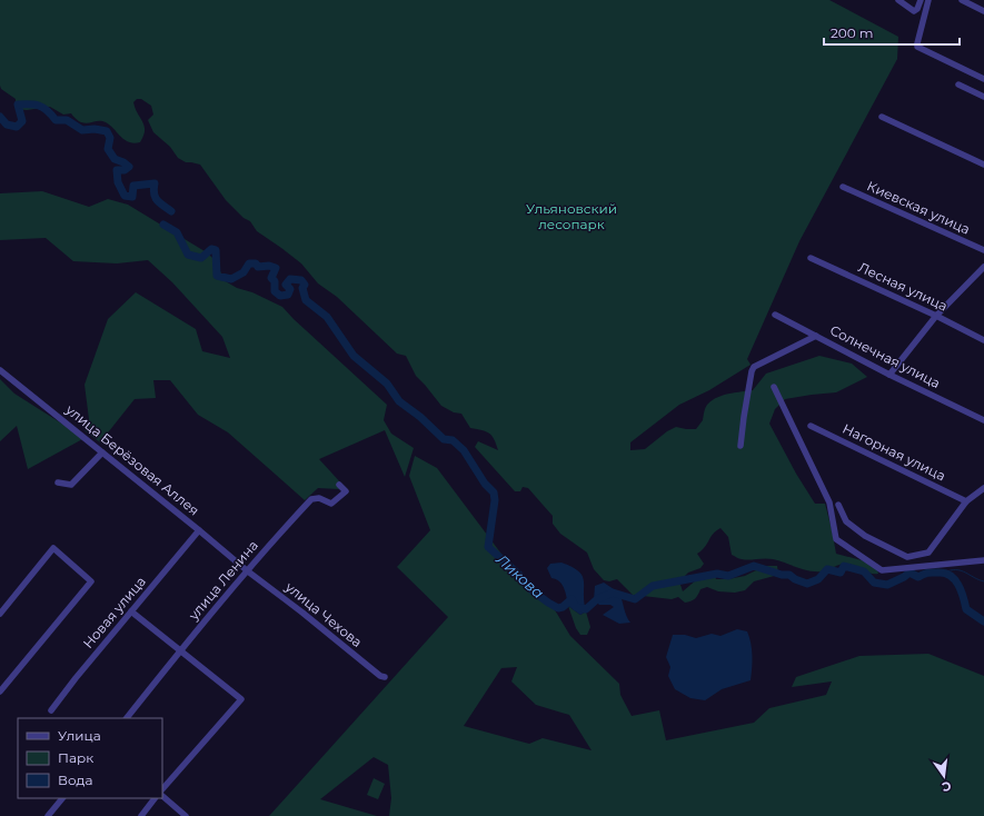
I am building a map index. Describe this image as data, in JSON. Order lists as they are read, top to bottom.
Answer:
{
  "streets": {
    "street": [
      "Киевская улица",
      "Лесная улица",
      "Солнечная улица",
      "Нагорная улица",
      "улица Берёзовая Аллея",
      "улица Ленина",
      "Новая улица",
      "улица Чехова"
    ]
  },
  "crossings": [
    ["улица Берёзовая Аллея", "улица Ленина"],
    ["улица Берёзовая Аллея", "Новая улица"],
    ["улица Берёзовая Аллея", "улица Чехова"],
    ["улица Ленина", "улица Чехова"]
  ],
  "water": ["Ликова"],
  "parks": ["Ульяновский лесопарк"],
  "legend": ["Улица", "Парк", "Вода"],
  "scale_bar": "200 m",
  "north": "bottom"
}
